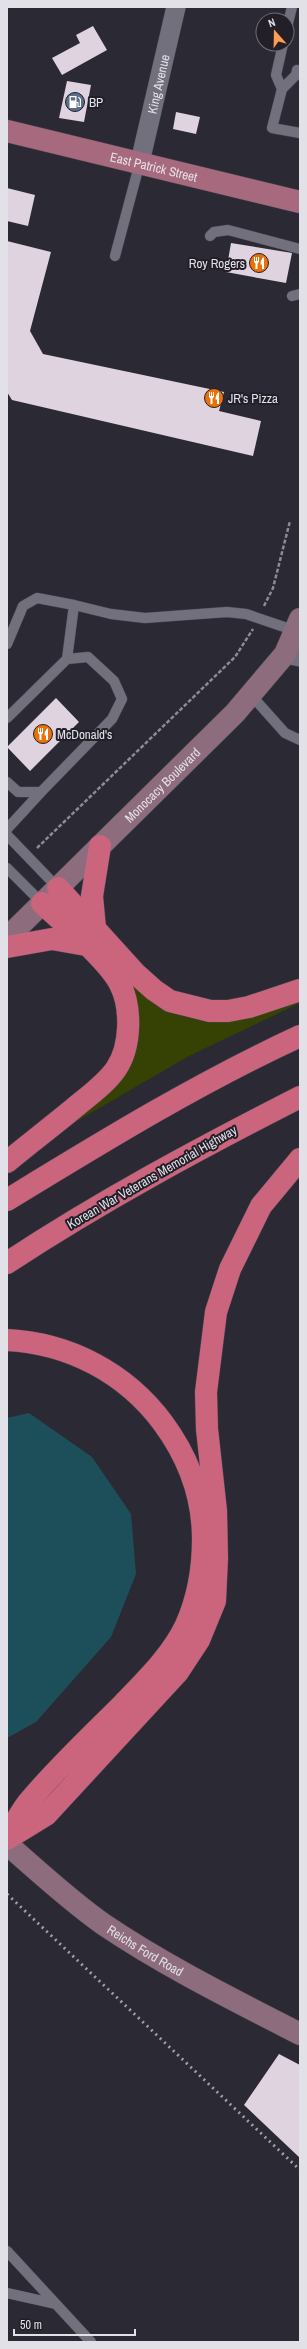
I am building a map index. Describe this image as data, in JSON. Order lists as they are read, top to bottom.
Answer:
{
  "streets": {
    "highway": ["Korean War Veterans Memorial Highway"],
    "main road": ["East Patrick Street", "Monocacy Boulevard", "Reichs Ford Road"],
    "street": ["King Avenue"]
  },
  "crossings": [
    ["King Avenue", "East Patrick Street"]
  ],
  "places": {
    "fuel station": ["BP"],
    "restaurant": ["Roy Rogers", "JR's Pizza", "McDonald's"]
  },
  "scale_bar": "50 m",
  "north": "top"
}
